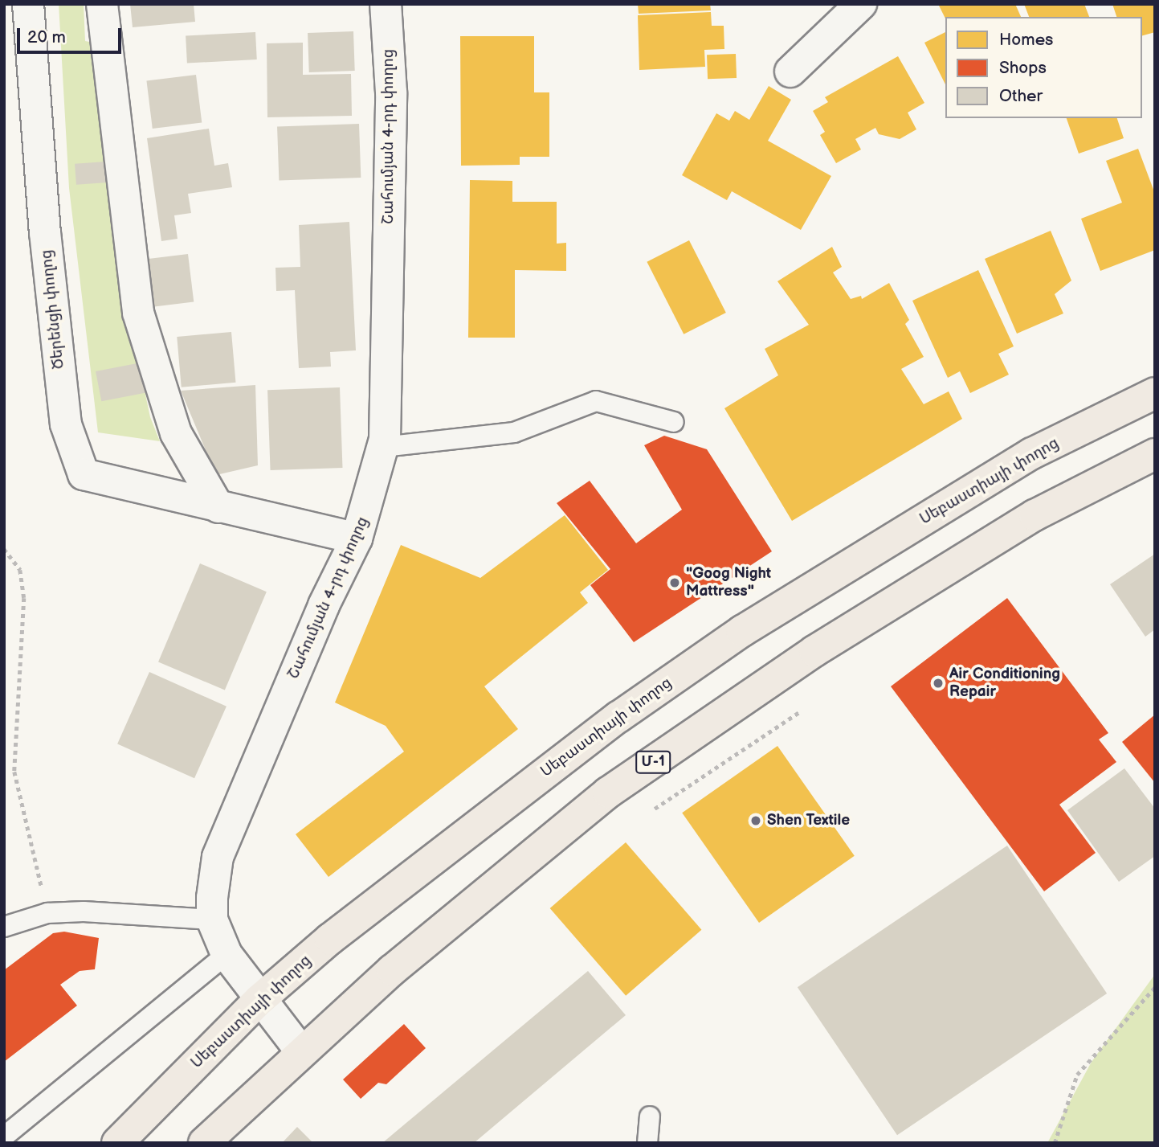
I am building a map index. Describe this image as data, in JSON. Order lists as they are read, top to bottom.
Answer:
{
  "streets": {
    "main road": ["Սեբաստիայի փողոց", "Մ-1"],
    "street": ["Շահումյան 4-րդ փողոց", "Ծերենցի փողոց"]
  },
  "crossings": [
    ["Շահումյան 4-րդ փողոց", "Ծերենցի փողոց"],
    ["Շահումյան 4-րդ փողոց", "Սեբաստիայի փողոց"],
    ["Շահումյան 4-րդ փողոց", "Մ-1"]
  ],
  "places": ["\"Goog Night Mattress\"", "Air Conditioning Repair", "Shen Textile"],
  "legend": ["Homes", "Shops", "Other"],
  "scale_bar": "20 m"
}
